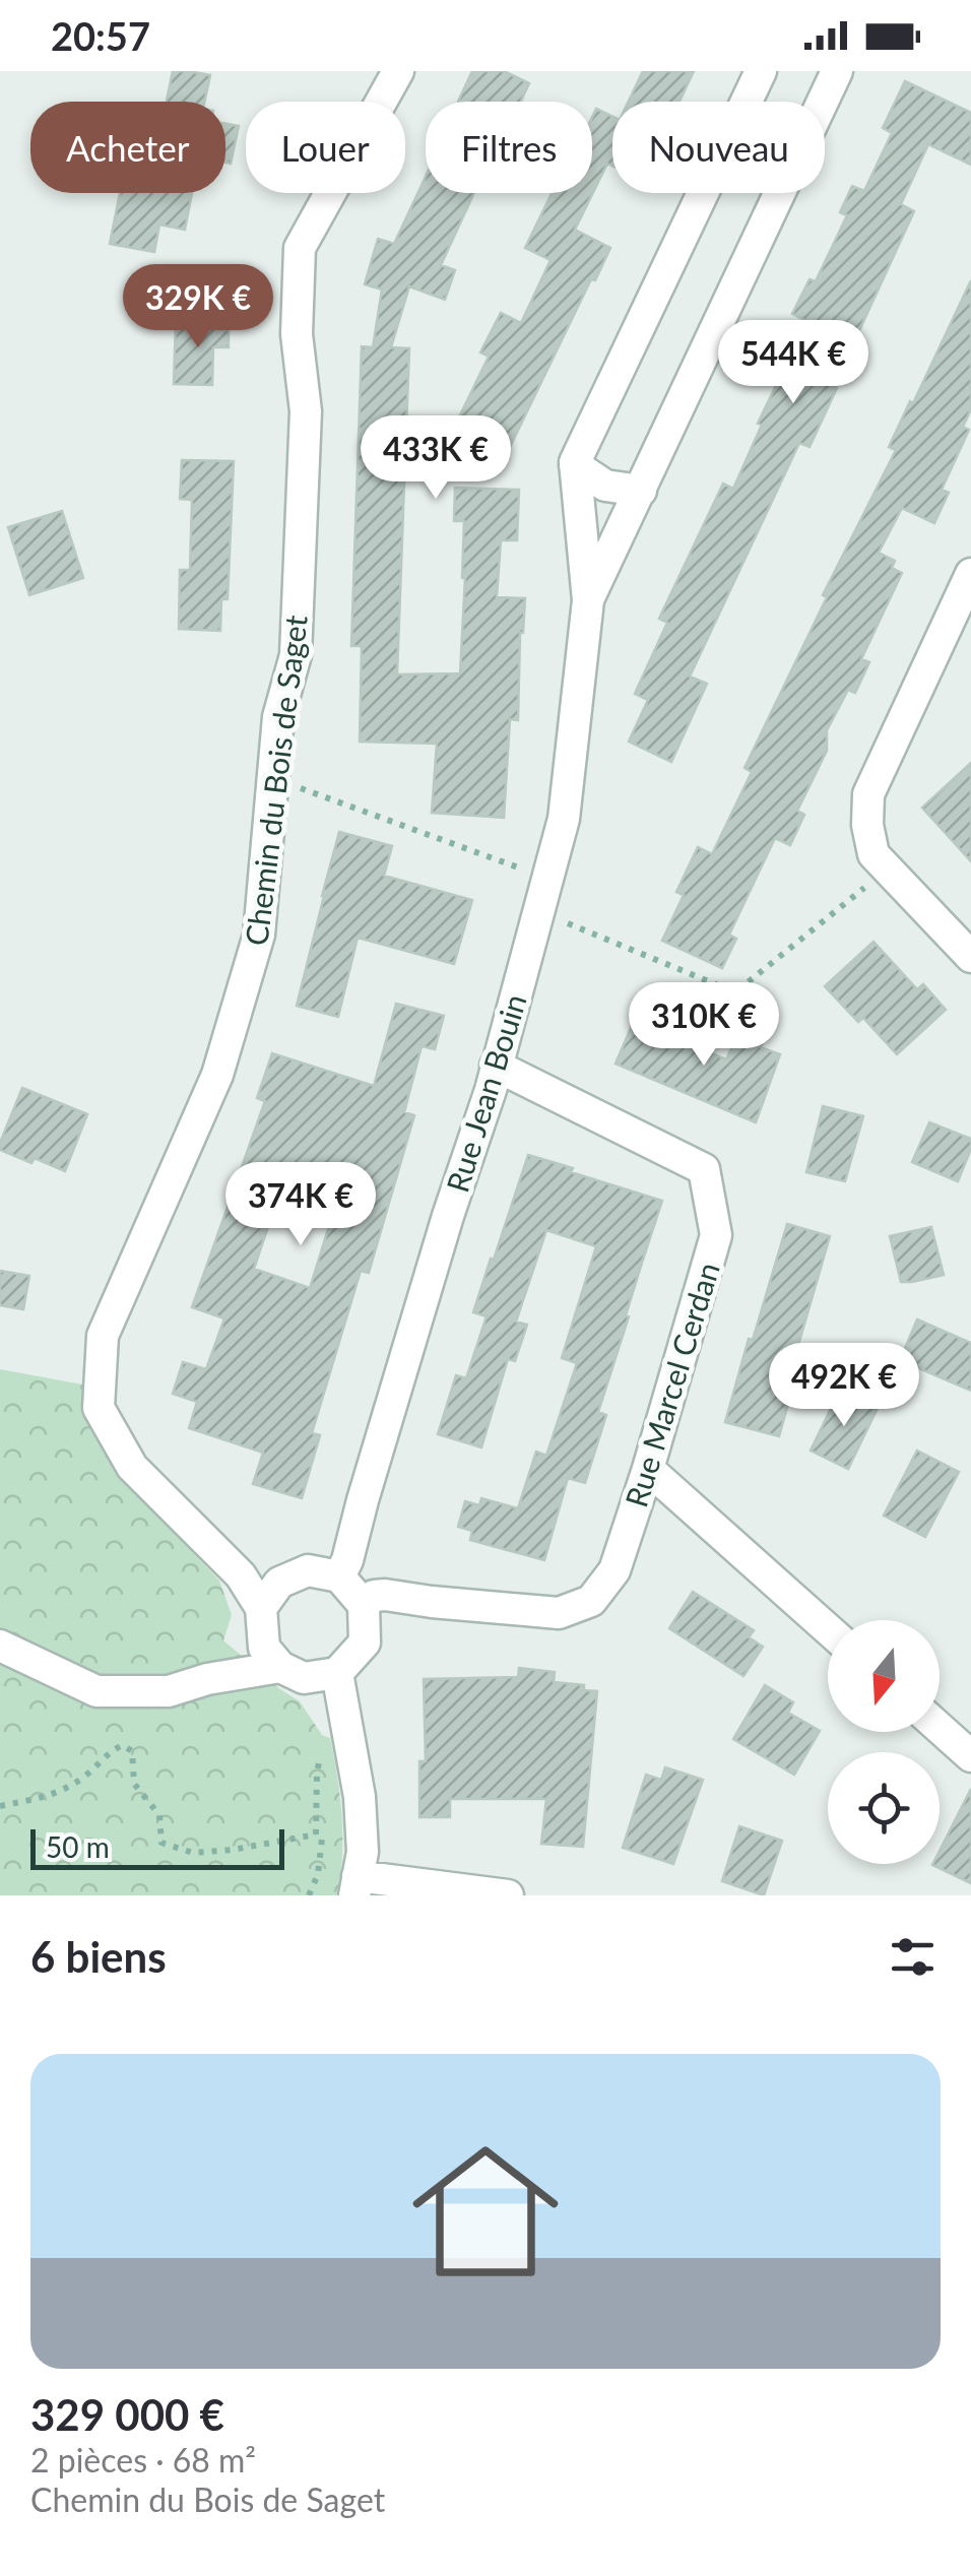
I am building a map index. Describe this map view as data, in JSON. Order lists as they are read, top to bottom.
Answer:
{
  "streets": {
    "street": ["Chemin du Bois de Saget", "Rue Jean Bouin", "Rue Marcel Cerdan"]
  },
  "crossings": [
    ["Chemin du Bois de Saget", "Rue Jean Bouin"],
    ["Chemin du Bois de Saget", "Rue Marcel Cerdan"],
    ["Rue Jean Bouin", "Rue Marcel Cerdan"]
  ],
  "scale_bar": "50 m",
  "north": "bottom",
  "page": {
    "status": "20:57",
    "chip": [
      "Acheter",
      "Louer",
      "Filtres",
      "Nouveau"
    ],
    "price": [
      "329K €",
      "544K €",
      "433K €",
      "310K €",
      "374K €",
      "492K €"
    ],
    "scale": "50 m",
    "heading": "6 biens",
    "list": [
      {
        "name": "329 000 €",
        "note": "2 pièces · 68 m² · Chemin du Bois de Saget"
      }
    ]
  }
}
